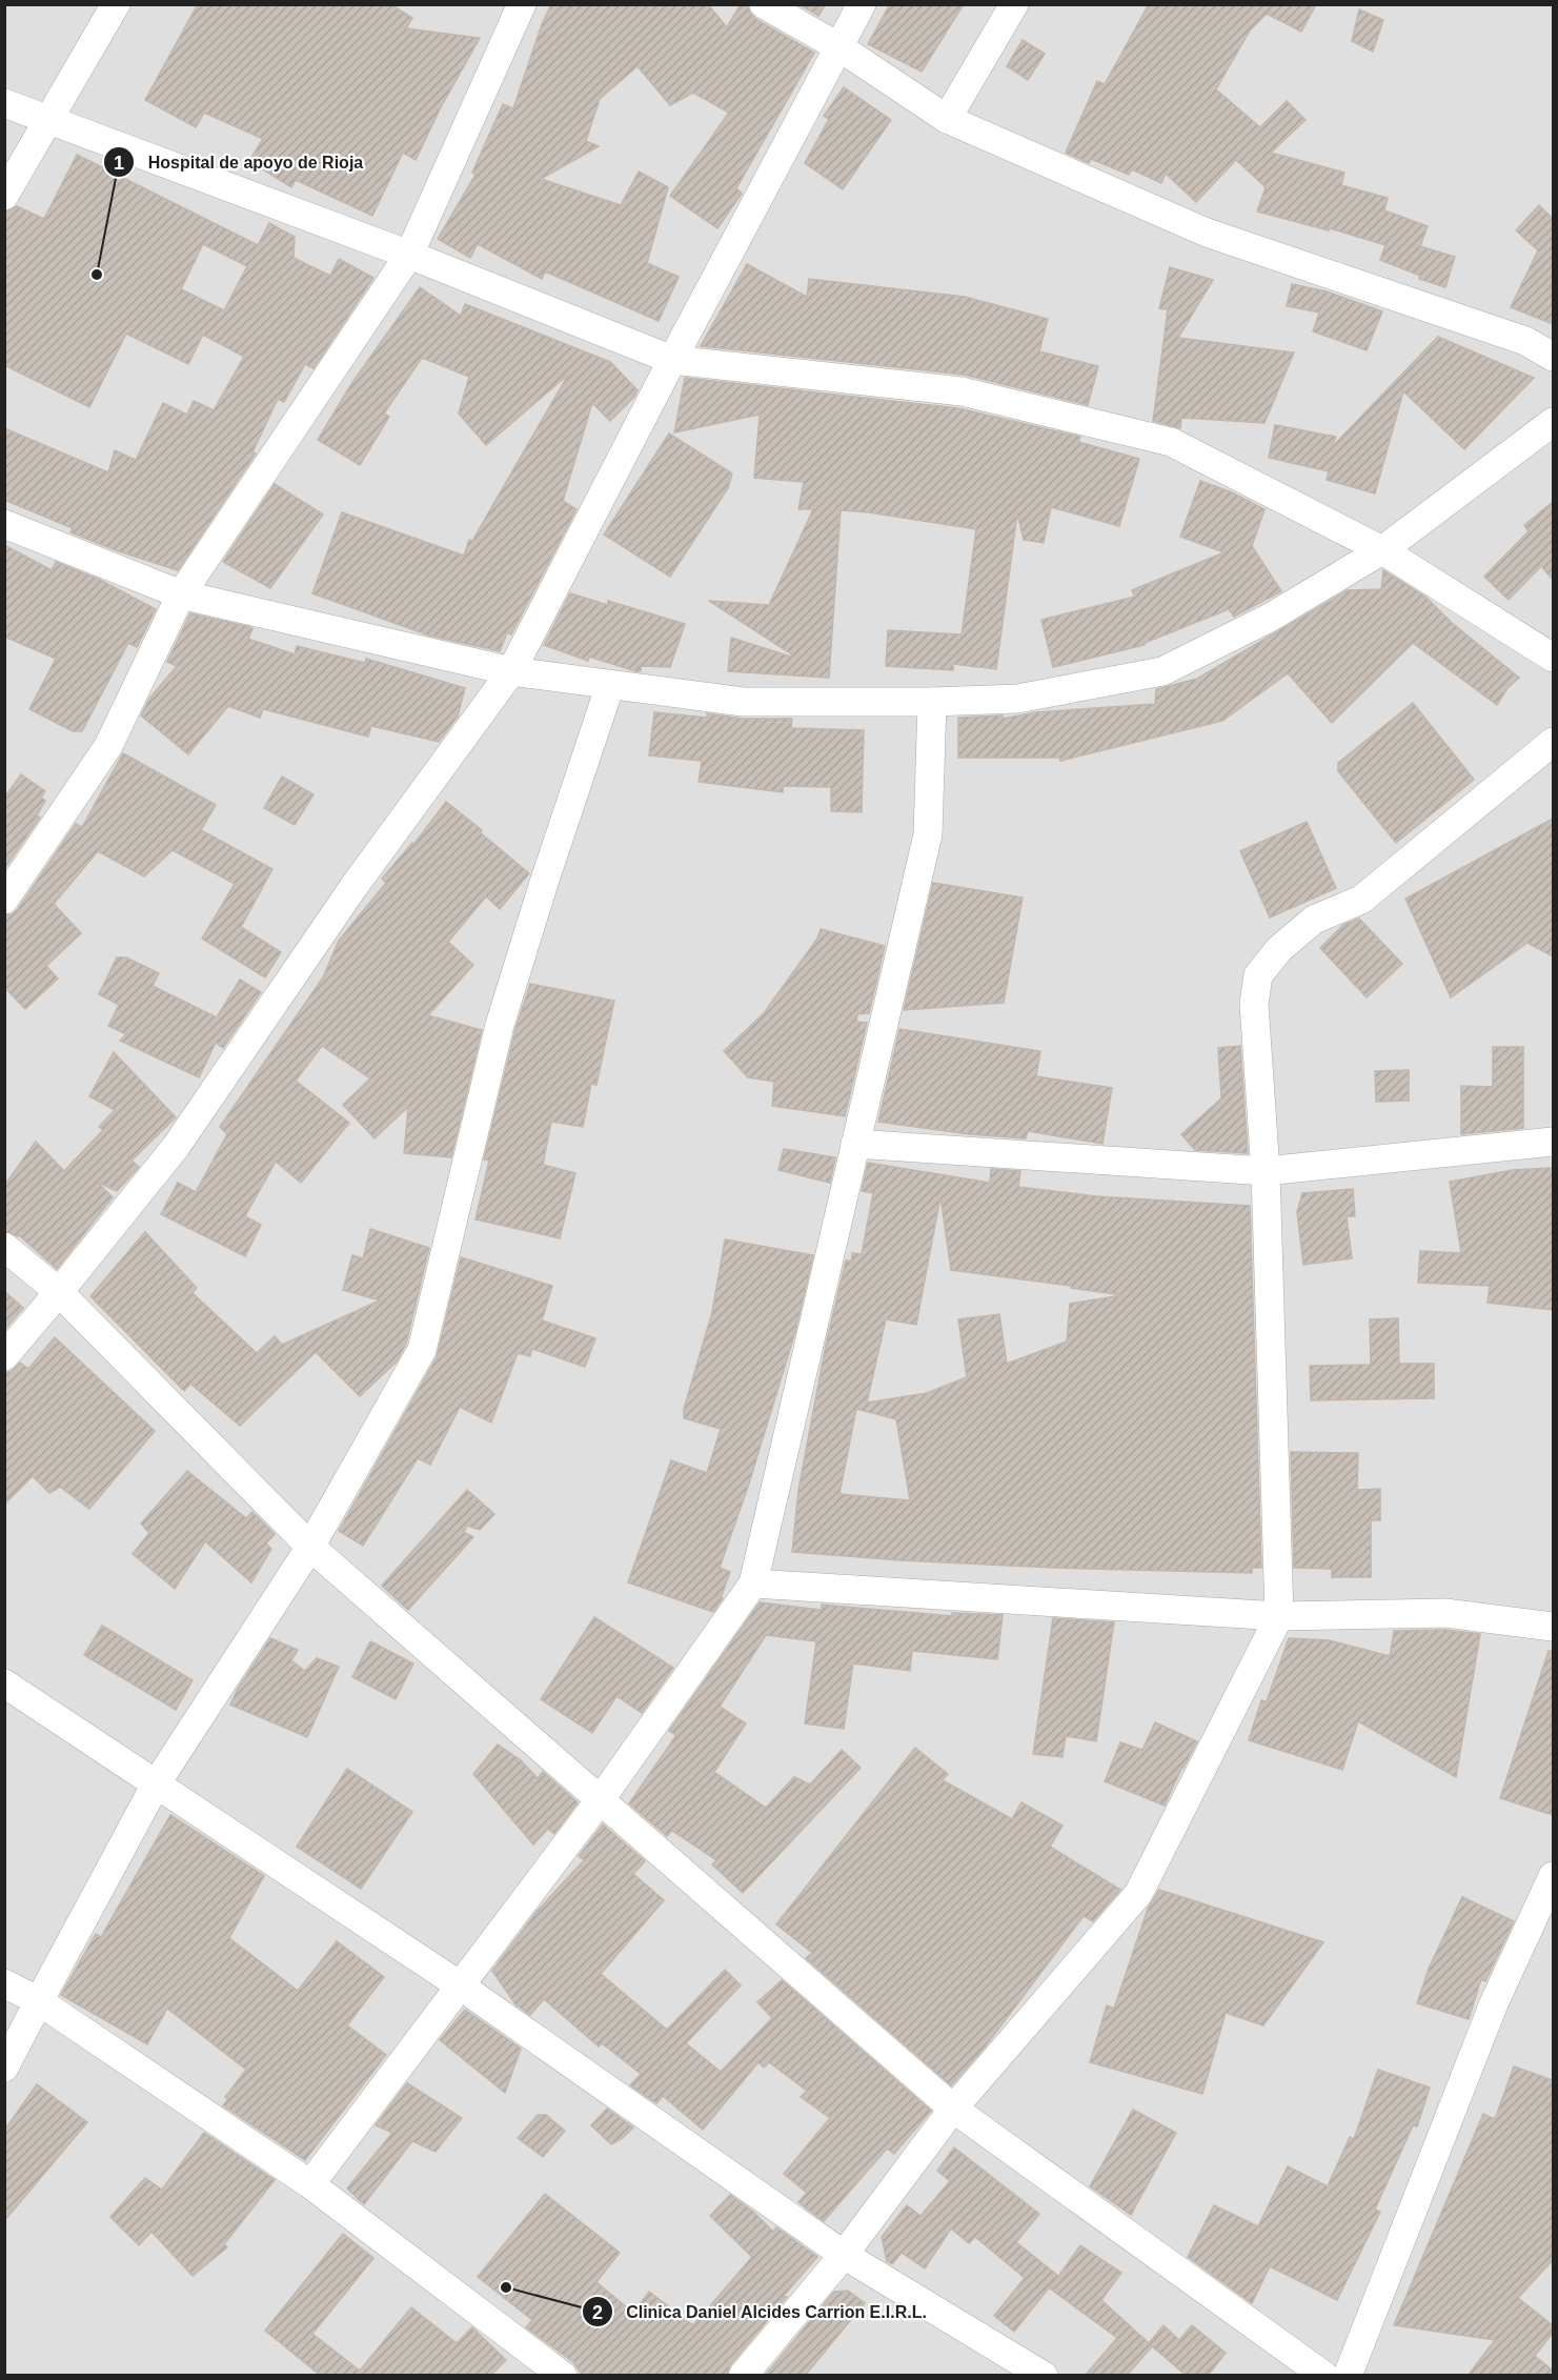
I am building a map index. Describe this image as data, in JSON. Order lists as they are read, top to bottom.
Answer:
{
  "places": ["Hospital de apoyo de Rioja", "Clinica Daniel Alcides Carrion E.I.R.L."]
}
